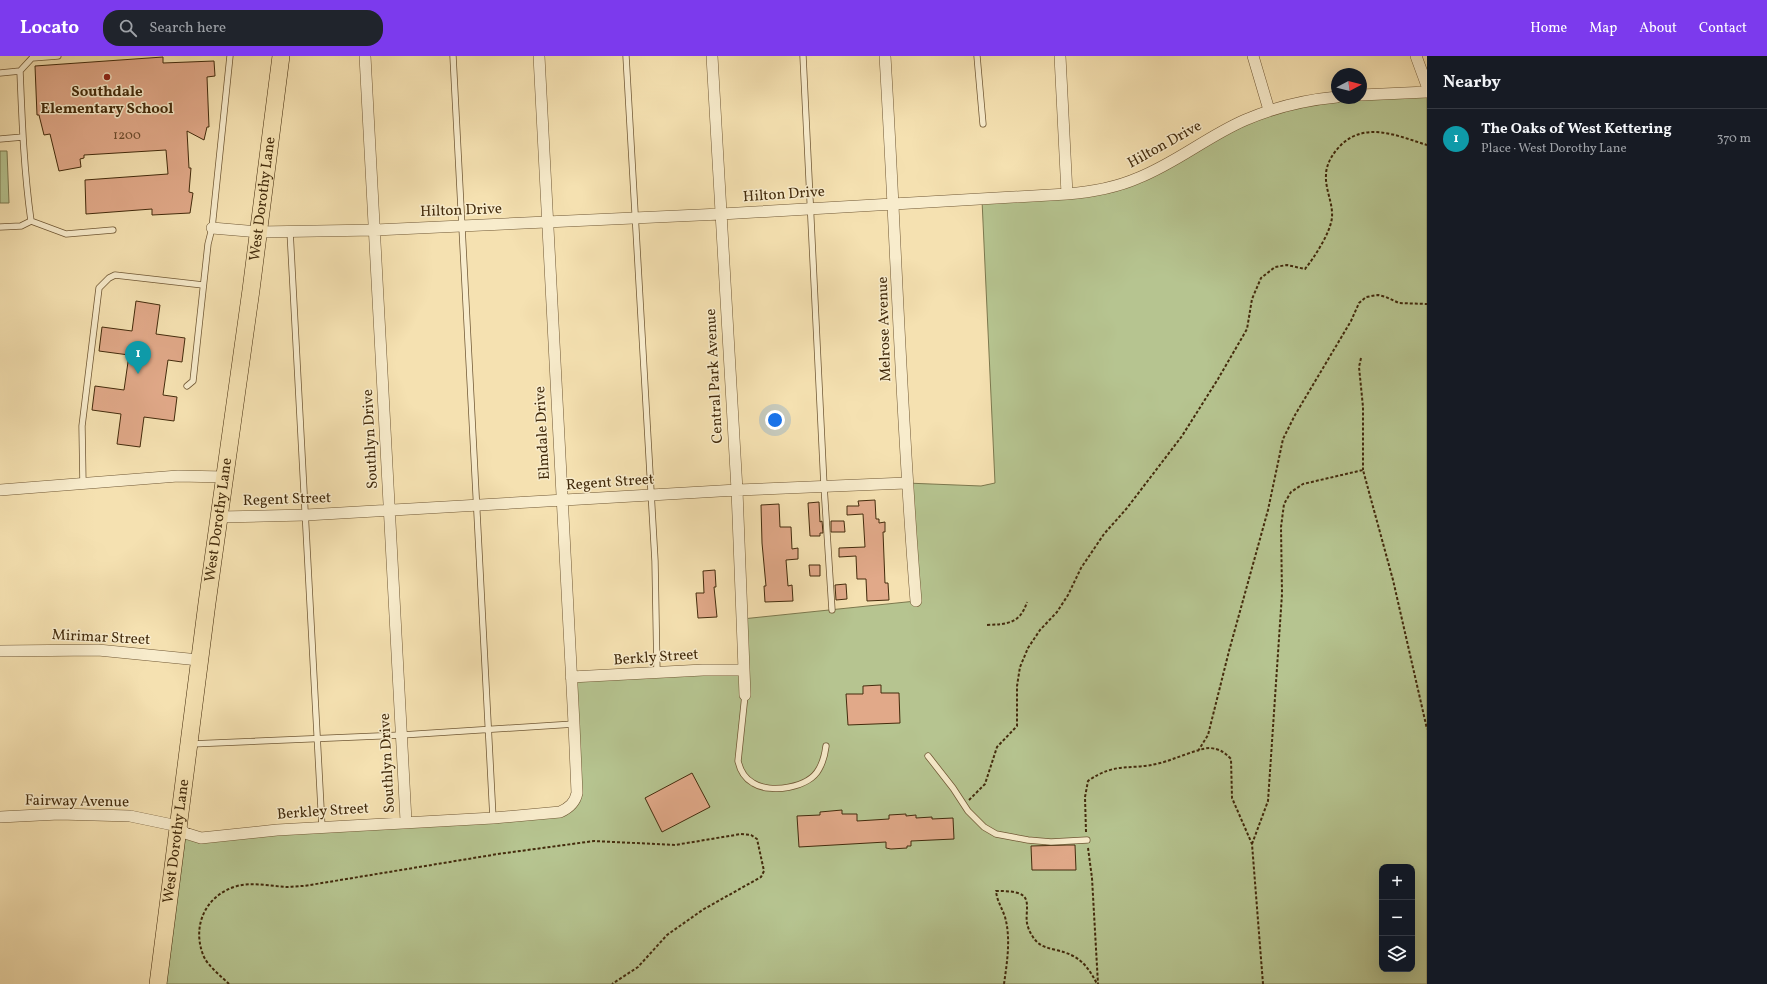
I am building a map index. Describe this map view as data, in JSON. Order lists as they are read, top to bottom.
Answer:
{
  "streets": {
    "main road": ["West Dorothy Lane"],
    "street": [
      "Hilton Drive",
      "Melrose Avenue",
      "Central Park Avenue",
      "Elmdale Drive",
      "Southlyn Drive",
      "Regent Street",
      "Mirimar Street",
      "Berkly Street",
      "Fairway Avenue",
      "Berkley Street"
    ]
  },
  "crossings": [
    ["Hilton Drive", "West Dorothy Lane"],
    ["Hilton Drive", "Melrose Avenue"],
    ["Hilton Drive", "Central Park Avenue"],
    ["Hilton Drive", "Elmdale Drive"],
    ["Hilton Drive", "Southlyn Drive"],
    ["West Dorothy Lane", "Regent Street"],
    ["West Dorothy Lane", "Mirimar Street"],
    ["West Dorothy Lane", "Fairway Avenue"],
    ["West Dorothy Lane", "Berkley Street"],
    ["Melrose Avenue", "Regent Street"],
    ["Central Park Avenue", "Regent Street"],
    ["Central Park Avenue", "Berkly Street"],
    ["Elmdale Drive", "Regent Street"],
    ["Elmdale Drive", "Berkly Street"],
    ["Elmdale Drive", "Berkley Street"],
    ["Southlyn Drive", "Regent Street"],
    ["Southlyn Drive", "Berkley Street"],
    ["Fairway Avenue", "Berkley Street"]
  ],
  "places": ["Southdale Elementary School"],
  "house_numbers": ["1200"],
  "north": "right",
  "page": {
    "header": "Locato",
    "search": "Search here",
    "nav": [
      "Home",
      "Map",
      "About",
      "Contact"
    ],
    "heading": "Nearby",
    "list": [
      {
        "mark": "1",
        "name": "The Oaks of West Kettering",
        "note": "Place · West Dorothy Lane",
        "value": "370 m"
      }
    ],
    "pins": "1",
    "map_buttons": ["+", "−"]
  }
}
